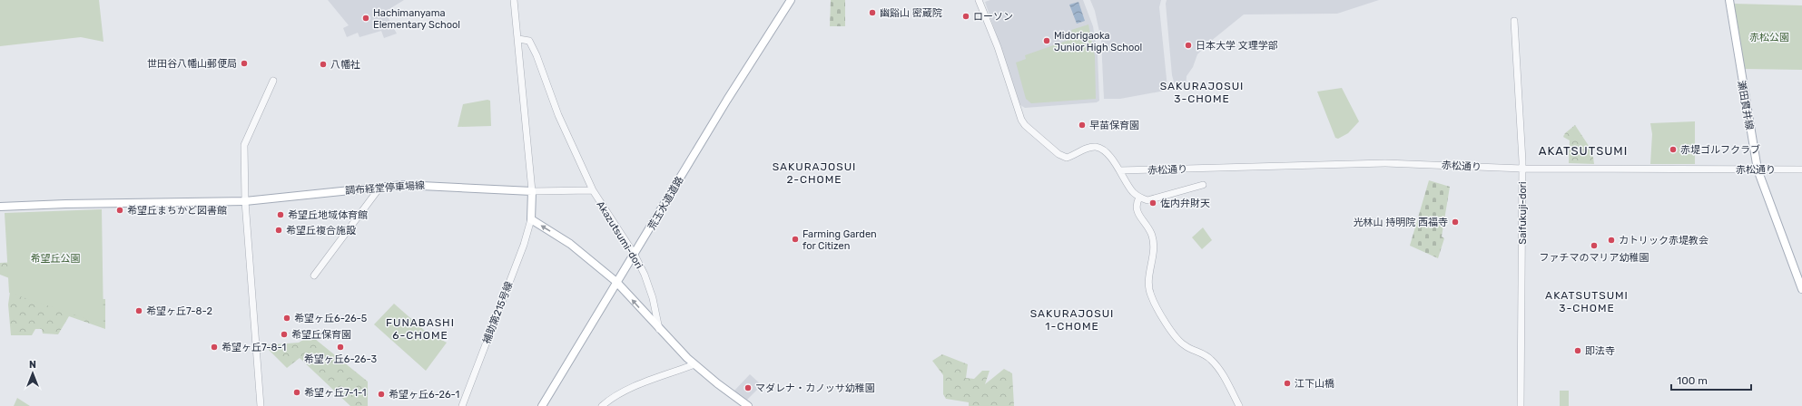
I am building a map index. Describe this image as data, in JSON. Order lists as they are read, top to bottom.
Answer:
{
  "streets": {
    "main road": ["瀬田貫井線", "調布経堂停車場線", "荒玉水道道路"],
    "street": [
      "赤松通り",
      "Saifukuji-dori",
      "Akazutsumi-dori",
      "補助第215号線"
    ]
  },
  "crossings": [
    ["瀬田貫井線", "赤松通り"],
    ["赤松通り", "Saifukuji-dori"],
    ["荒玉水道道路", "Akazutsumi-dori"]
  ],
  "districts": [
    "SAKURAJOSUI 3-CHOME",
    "AKATSUTSUMI",
    "SAKURAJOSUI 2-CHOME",
    "AKATSUTSUMI 3-CHOME",
    "SAKURAJOSUI 1-CHOME",
    "FUNABASHI 6-CHOME"
  ],
  "parks": ["赤松公園", "希望丘公園"],
  "places": [
    "幽谿山 密蔵院",
    "ローソン",
    "Hachimanyama Elementary School",
    "Midorigaoka Junior High School",
    "日本大学 文理学部",
    "世田谷八幡山郵便局",
    "八幡社",
    "早苗保育園",
    "赤堤ゴルフクラブ",
    "佐内弁財天",
    "希望丘まちかど図書館",
    "希望丘地域体育館",
    "光林山 持明院 西福寺",
    "希望丘複合施設",
    "Farming Garden for Citizen",
    "カトリック赤堤教会",
    "ファチマのマリア幼稚園",
    "希望ヶ丘7-8-2",
    "希望ヶ丘6-26-5",
    "希望丘保育園",
    "希望ヶ丘7-8-1",
    "希望ヶ丘6-26-3",
    "即法寺",
    "江下山橋",
    "マダレナ・カノッサ幼稚園",
    "希望ヶ丘7-1-1",
    "希望ヶ丘6-26-1"
  ],
  "scale_bar": "100 m",
  "north": "top"
}
